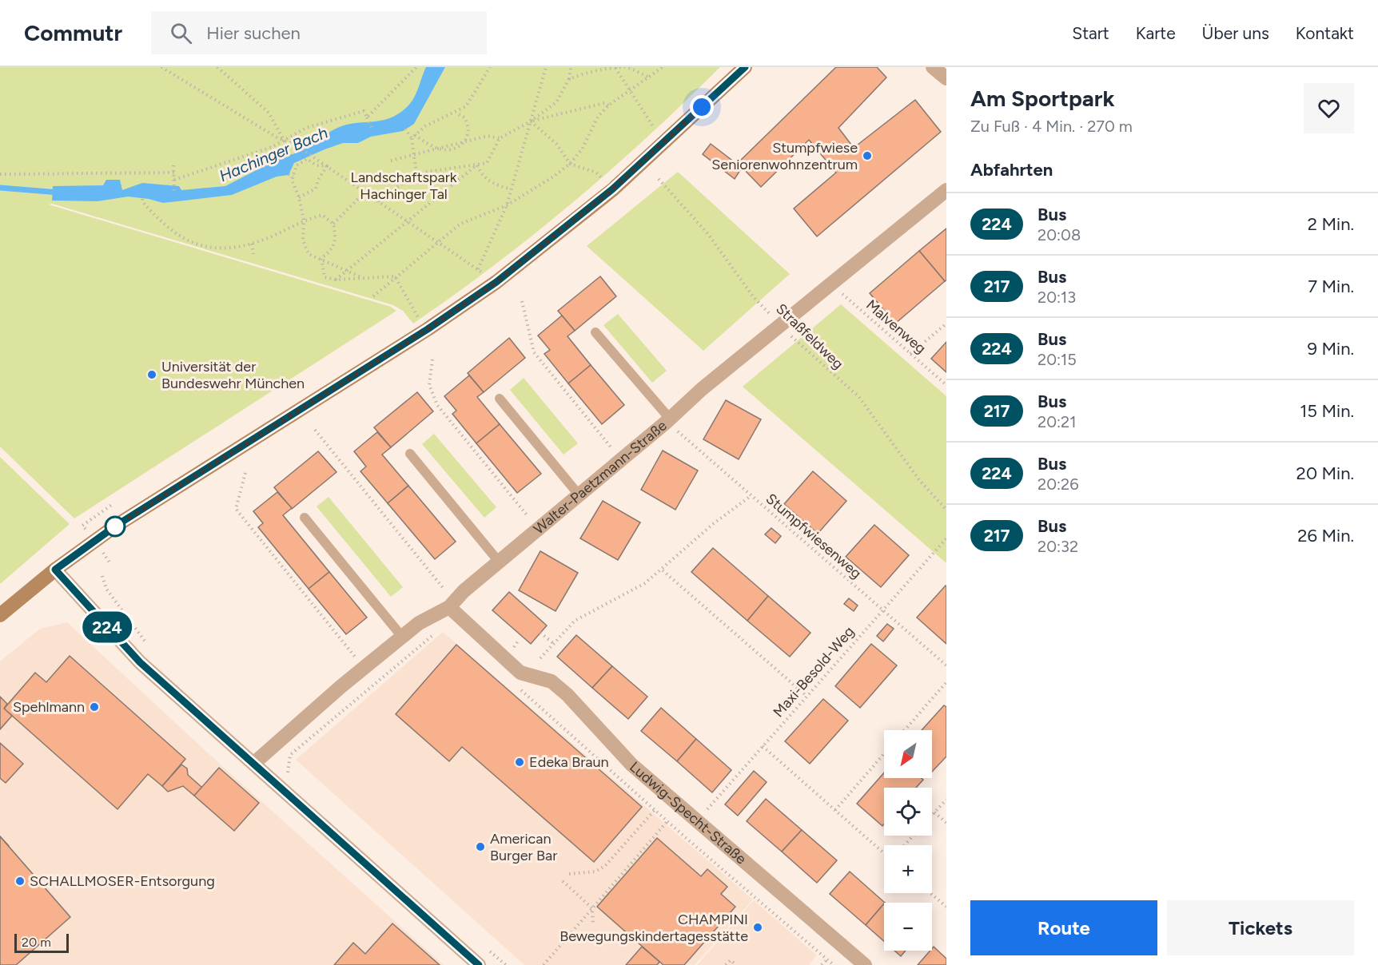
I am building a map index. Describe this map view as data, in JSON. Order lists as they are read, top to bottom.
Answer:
{
  "streets": {
    "street": ["Walter-Paetzmann-Straße", "Ludwig-Specht-Straße"],
    "path": [
      "Malvenweg",
      "Straßfeldweg",
      "Stumpfwiesenweg",
      "Maxi-Besold-Weg"
    ]
  },
  "crossings": [
    ["Malvenweg", "Walter-Paetzmann-Straße"],
    ["Straßfeldweg", "Walter-Paetzmann-Straße"],
    ["Walter-Paetzmann-Straße", "Stumpfwiesenweg"],
    ["Walter-Paetzmann-Straße", "Ludwig-Specht-Straße"],
    ["Stumpfwiesenweg", "Maxi-Besold-Weg"],
    ["Maxi-Besold-Weg", "Ludwig-Specht-Straße"]
  ],
  "water": ["Hachinger Bach"],
  "parks": ["Landschaftspark Hachinger Tal"],
  "places": [
    "Stumpfwiese Seniorenwohnzentrum",
    "Universität der Bundeswehr München",
    "Spehlmann",
    "Edeka Braun",
    "American Burger Bar",
    "SCHALLMOSER-Entsorgung",
    "CHAMPINI Bewegungskindertagesstätte"
  ],
  "lines": ["bus line 224"],
  "scale_bar": "20 m",
  "north": "bottom left",
  "page": {
    "header": "Commutr",
    "search": "Hier suchen",
    "nav": [
      "Start",
      "Karte",
      "Über uns",
      "Kontakt"
    ],
    "on_map": "224",
    "heading": [
      ["Am Sportpark", "Zu Fuß · 4 Min. · 270 m"],
      "Abfahrten"
    ],
    "list": [
      {
        "mark": "224",
        "name": "Bus",
        "note": "20:08",
        "value": "2 Min."
      },
      {
        "mark": "217",
        "name": "Bus",
        "note": "20:13",
        "value": "7 Min."
      },
      {
        "mark": "224",
        "name": "Bus",
        "note": "20:15",
        "value": "9 Min."
      },
      {
        "mark": "217",
        "name": "Bus",
        "note": "20:21",
        "value": "15 Min."
      },
      {
        "mark": "224",
        "name": "Bus",
        "note": "20:26",
        "value": "20 Min."
      },
      {
        "mark": "217",
        "name": "Bus",
        "note": "20:32",
        "value": "26 Min."
      }
    ],
    "map_buttons": ["+", "−"],
    "buttons": ["Route", "Tickets"],
    "scale": "20 m"
  }
}
